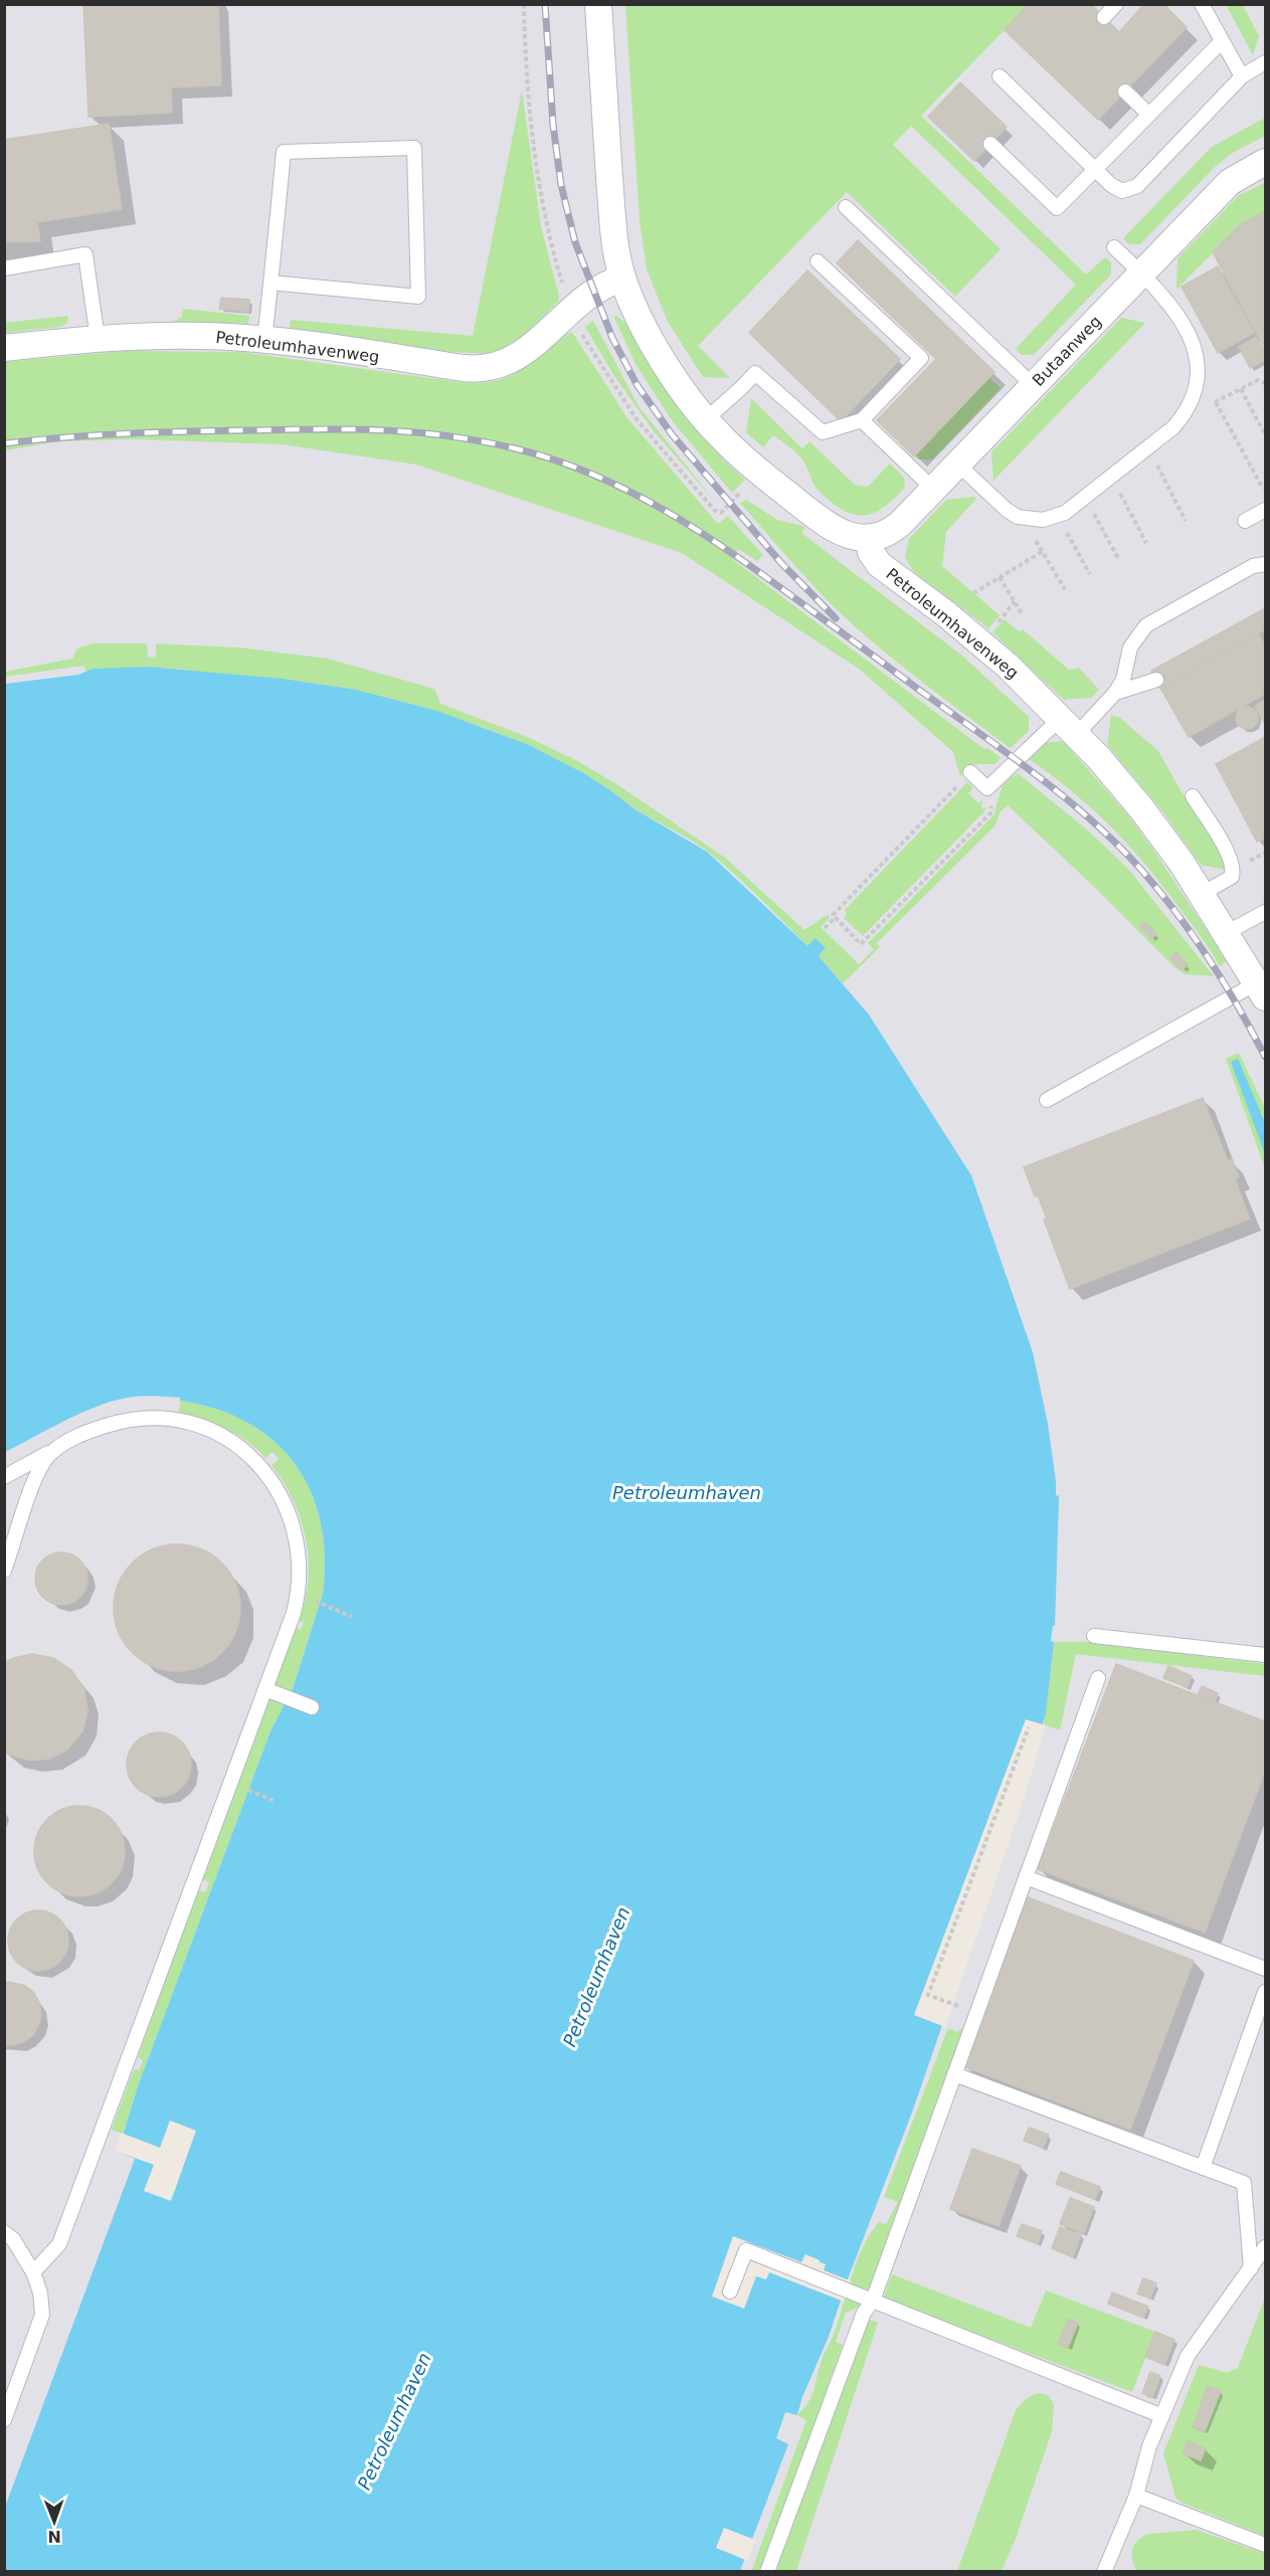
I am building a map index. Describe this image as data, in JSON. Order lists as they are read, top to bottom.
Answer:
{
  "streets": {
    "street": ["Petroleumhavenweg", "Butaanweg"]
  },
  "crossings": [
    ["Petroleumhavenweg", "Butaanweg"]
  ],
  "water": ["Petroleumhaven"],
  "north": "bottom"
}
